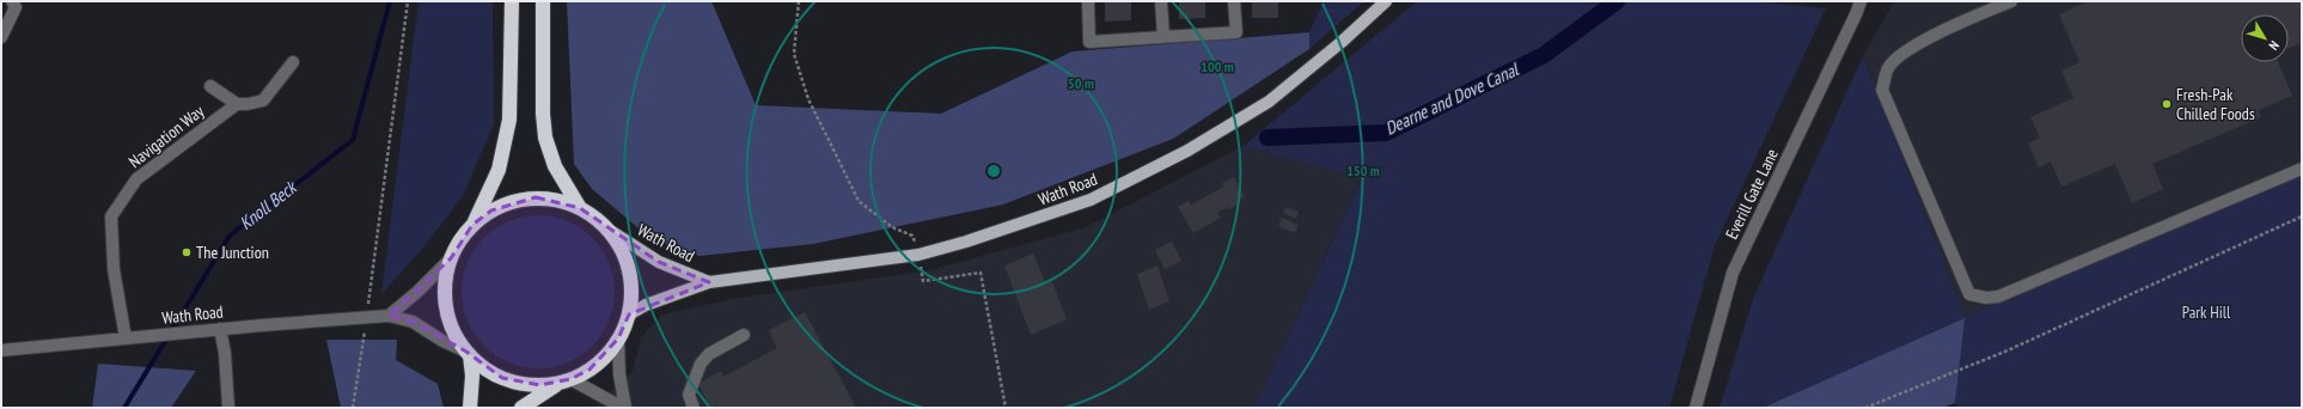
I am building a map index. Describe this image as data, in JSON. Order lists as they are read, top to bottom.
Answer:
{
  "streets": {
    "main road": ["Wath Road"],
    "street": ["Navigation Way", "Everill Gate Lane"]
  },
  "crossings": [
    ["Navigation Way", "Wath Road"]
  ],
  "water": ["Dearne and Dove Canal", "Knoll Beck"],
  "parks": ["Park Hill"],
  "places": ["Fresh-Pak Chilled Foods", "The Junction"],
  "north": "bottom right",
  "rings": ["100 m", "50 m", "150 m"]
}
